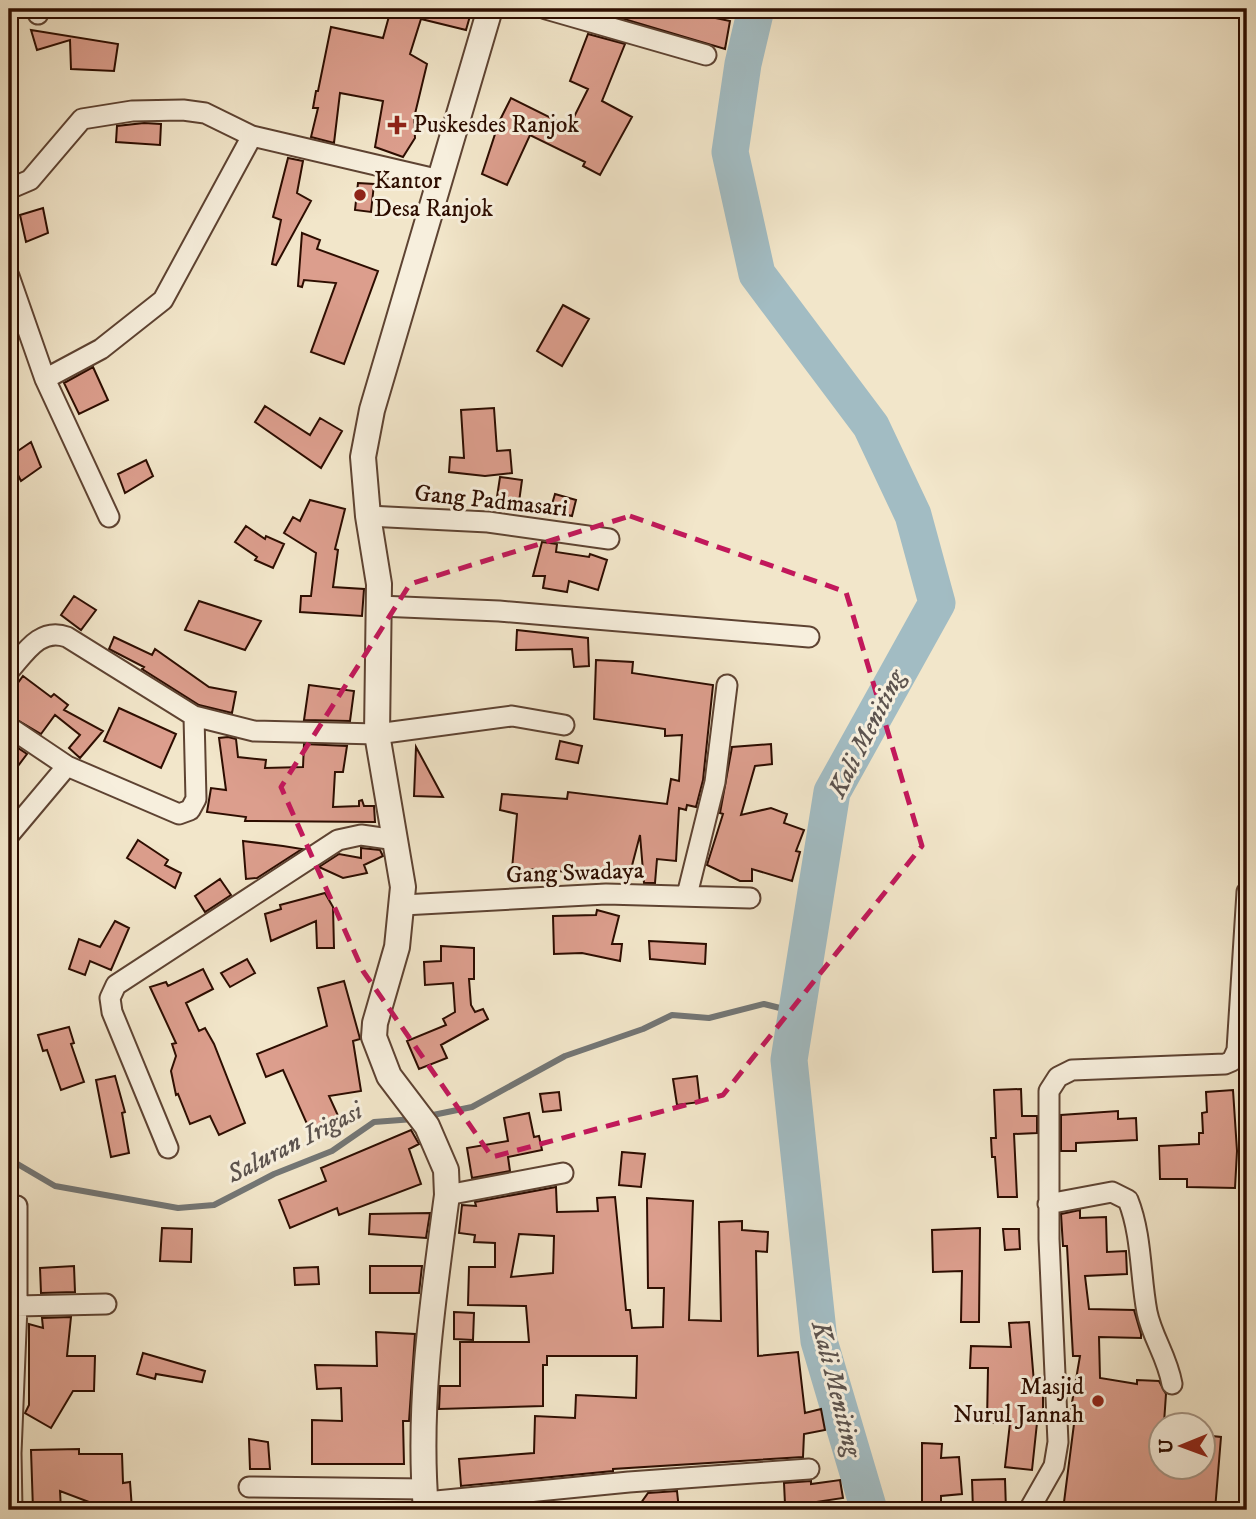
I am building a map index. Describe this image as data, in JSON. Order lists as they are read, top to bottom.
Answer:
{
  "streets": {
    "street": ["Gang Padmasari", "Gang Swadaya"]
  },
  "water": ["Kali Meniting", "Saluran Irigasi"],
  "places": {
    "health": ["Puskesdes Ranjok"],
    "other": ["Kantor Desa Ranjok", "Masjid Nurul Jannah"]
  },
  "north": "left"
}
